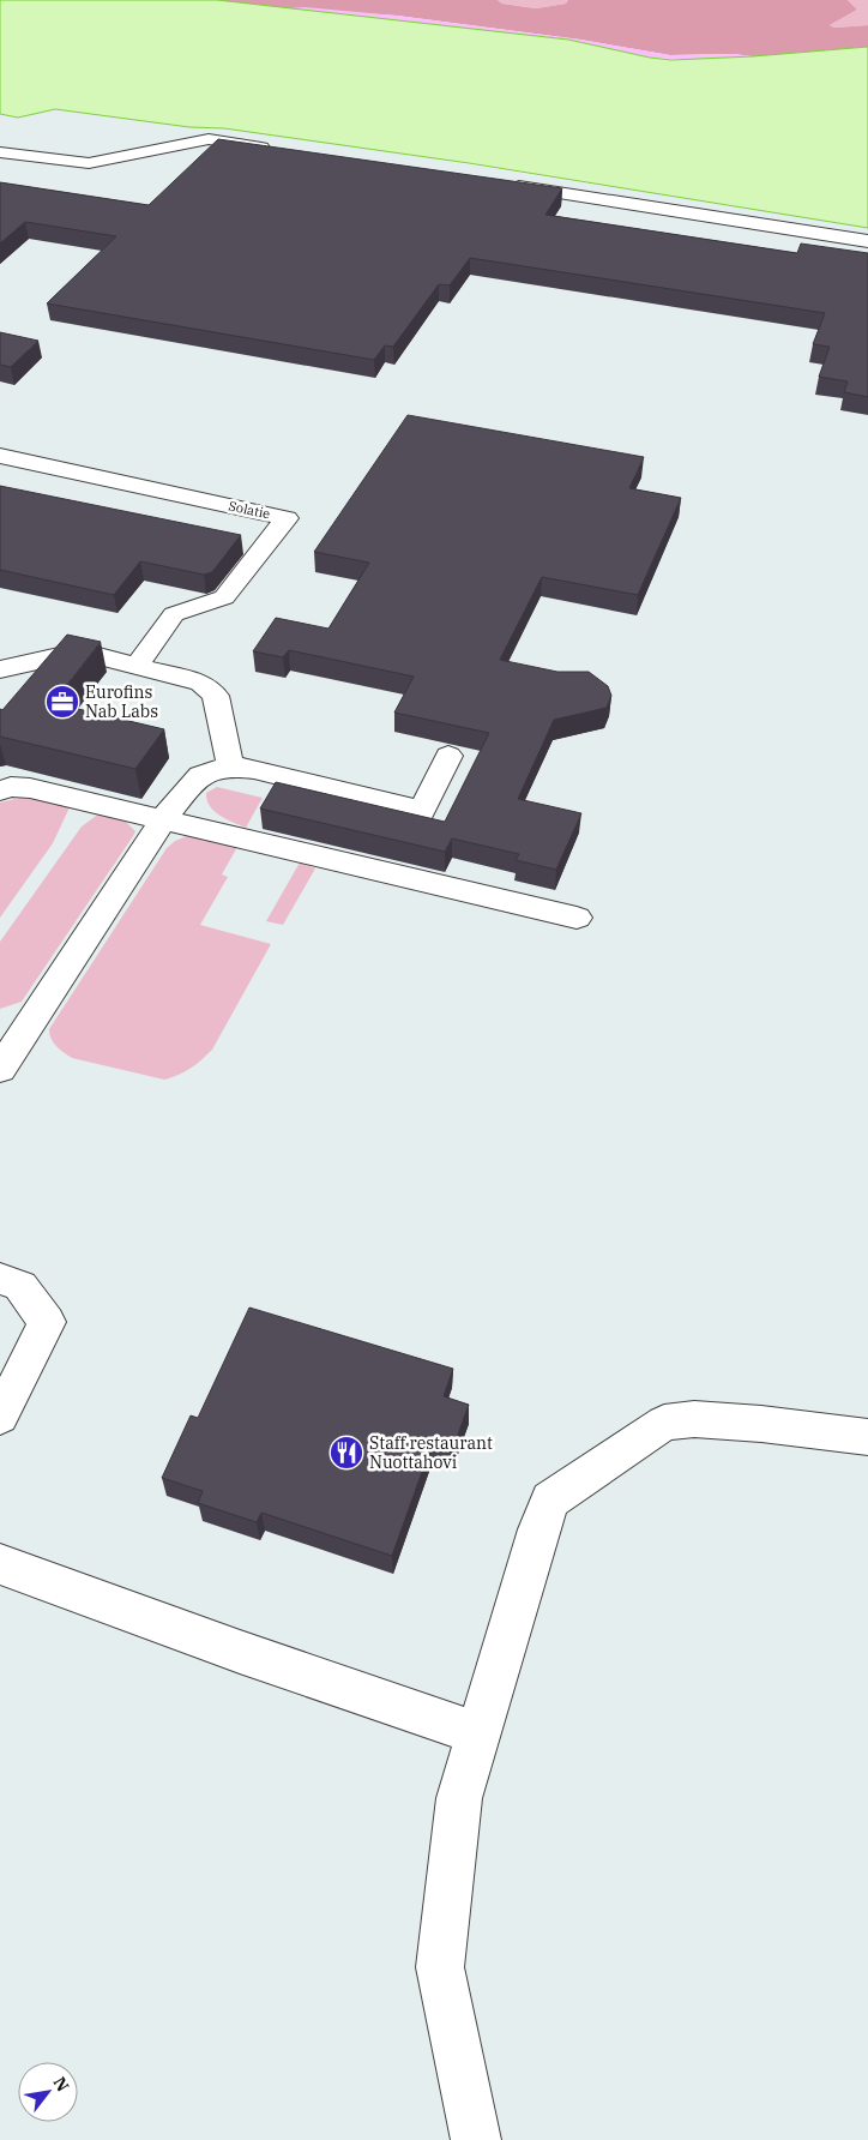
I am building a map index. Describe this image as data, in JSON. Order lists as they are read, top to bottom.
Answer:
{
  "streets": {
    "lane": ["Solatie"]
  },
  "places": {
    "office": ["Eurofins Nab Labs"],
    "restaurant": ["Staff restaurant Nuottahovi"]
  },
  "north": "top right"
}
